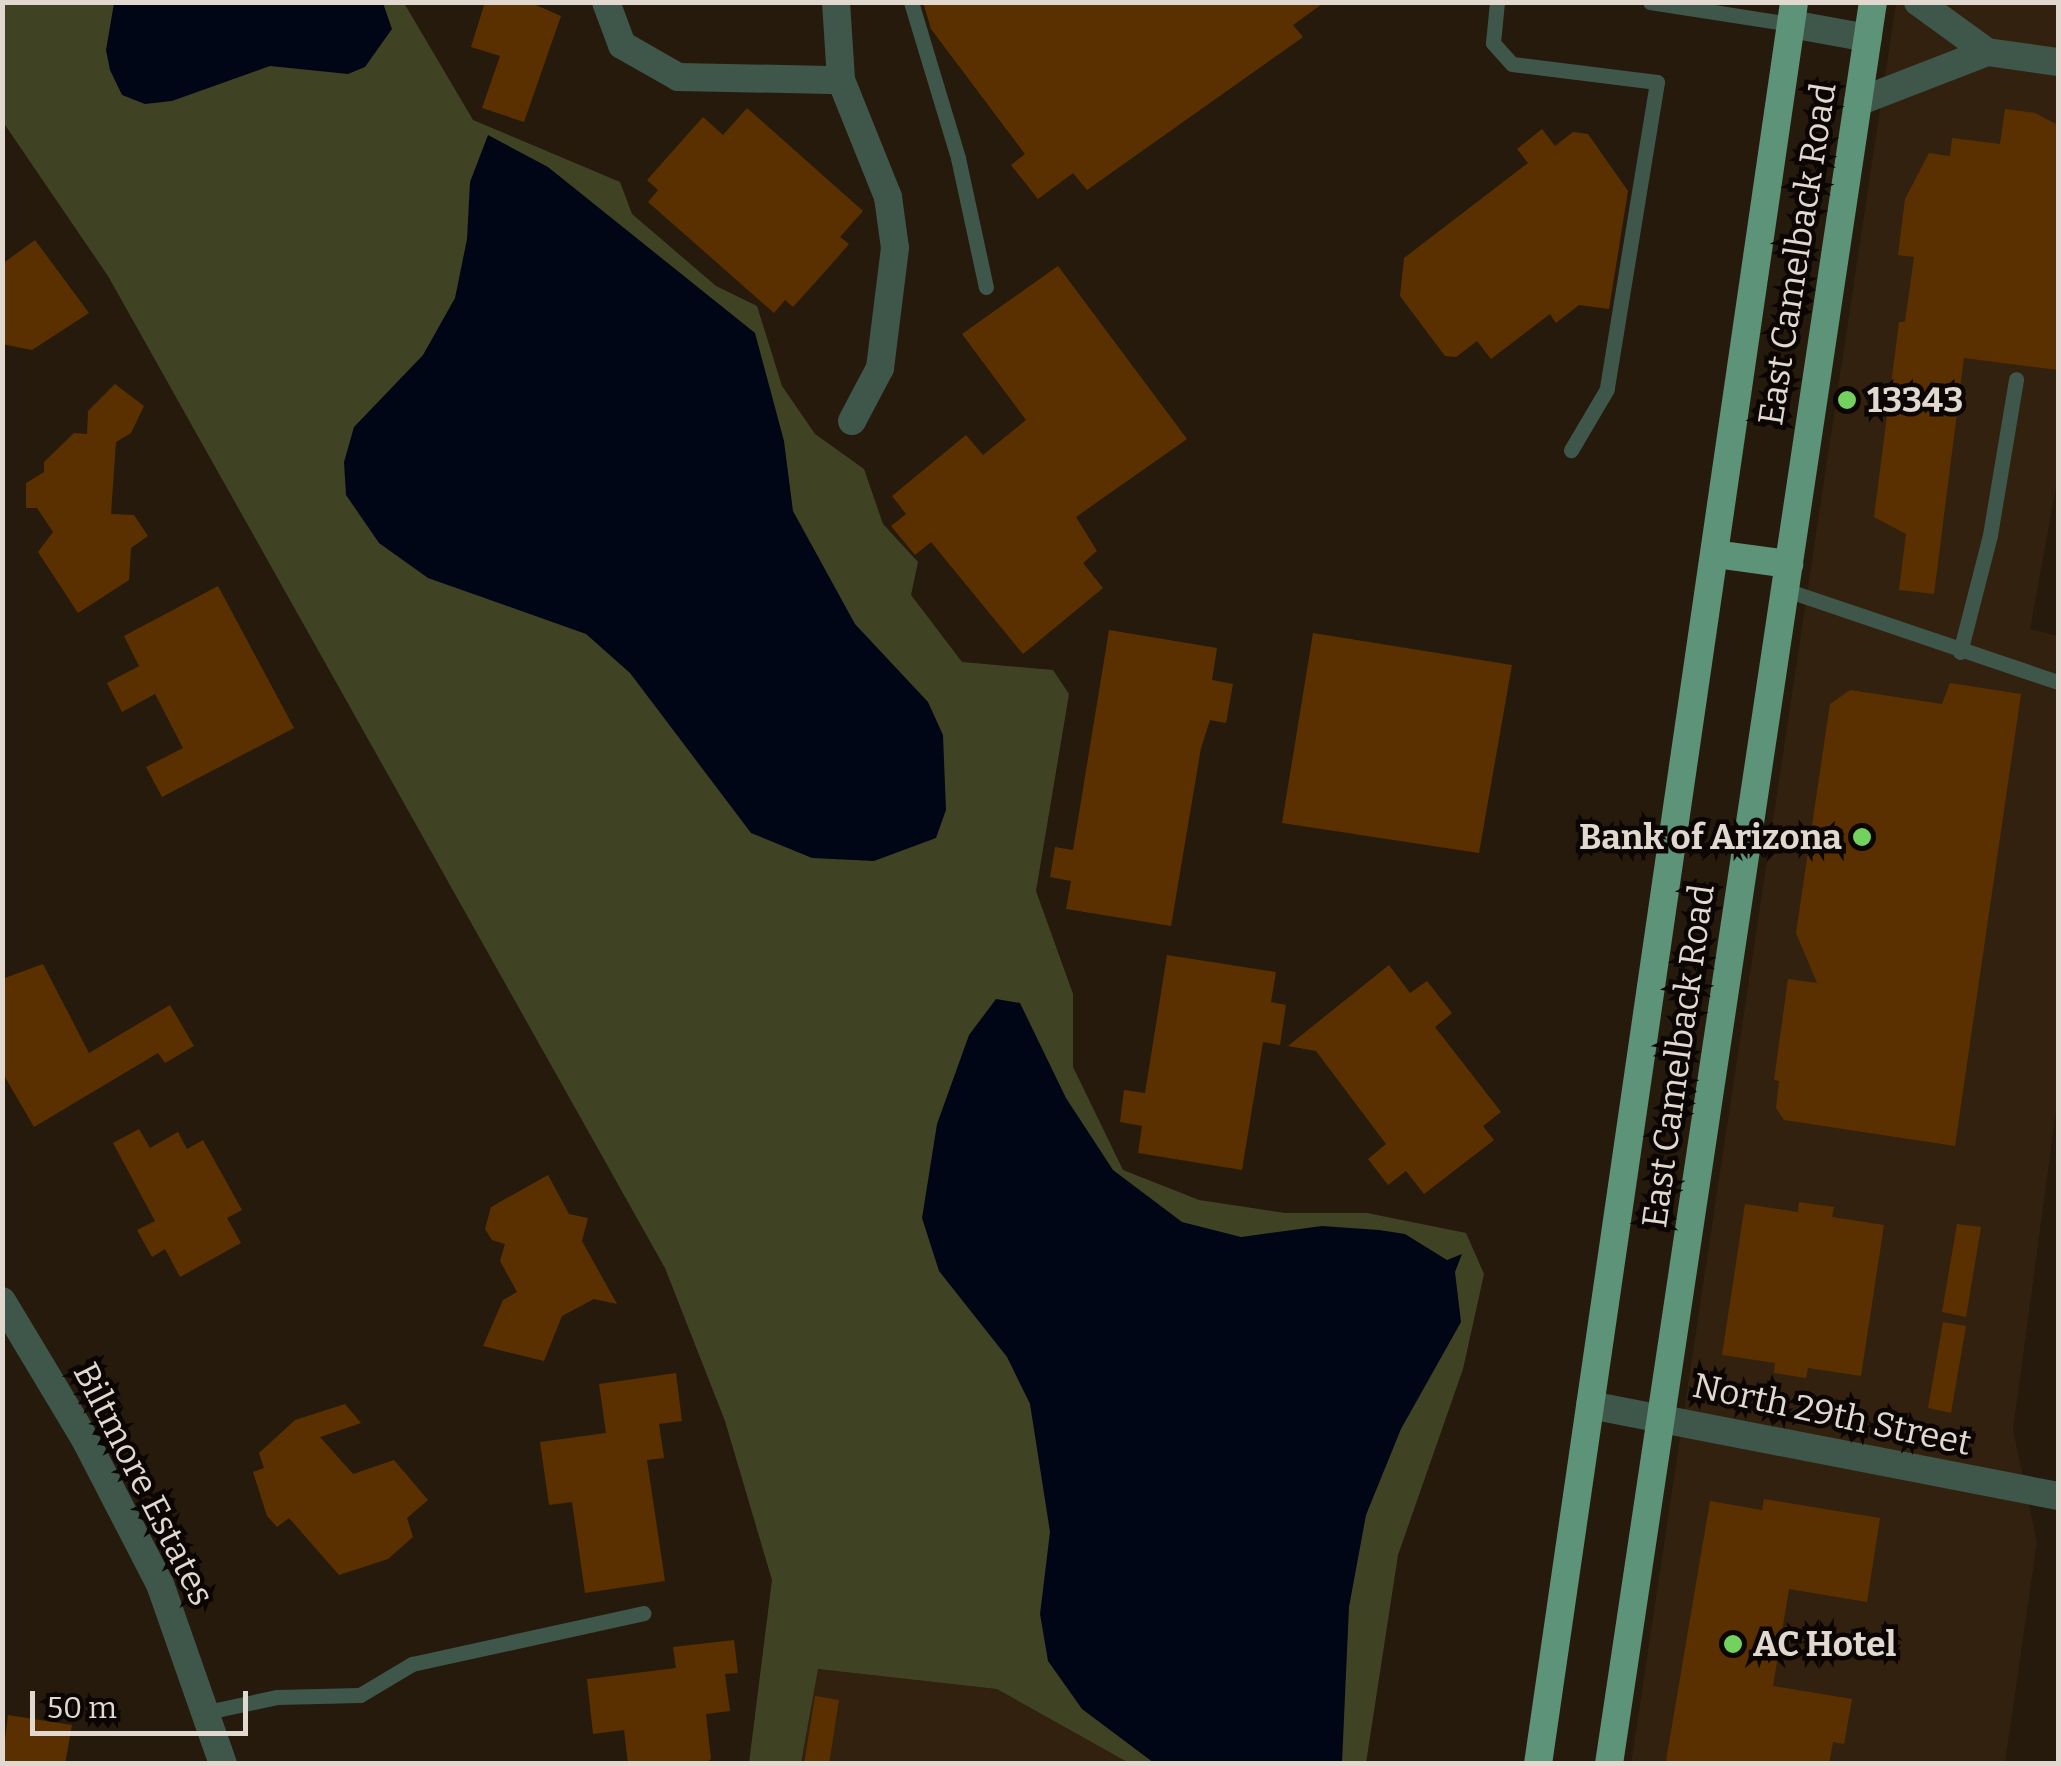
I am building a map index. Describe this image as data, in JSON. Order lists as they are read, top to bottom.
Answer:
{
  "streets": {
    "main road": ["East Camelback Road"],
    "street": ["North 29th Street", "Biltmore Estates"]
  },
  "crossings": [
    ["East Camelback Road", "North 29th Street"]
  ],
  "places": ["13343", "Bank of Arizona", "AC Hotel"],
  "scale_bar": "50 m"
}
